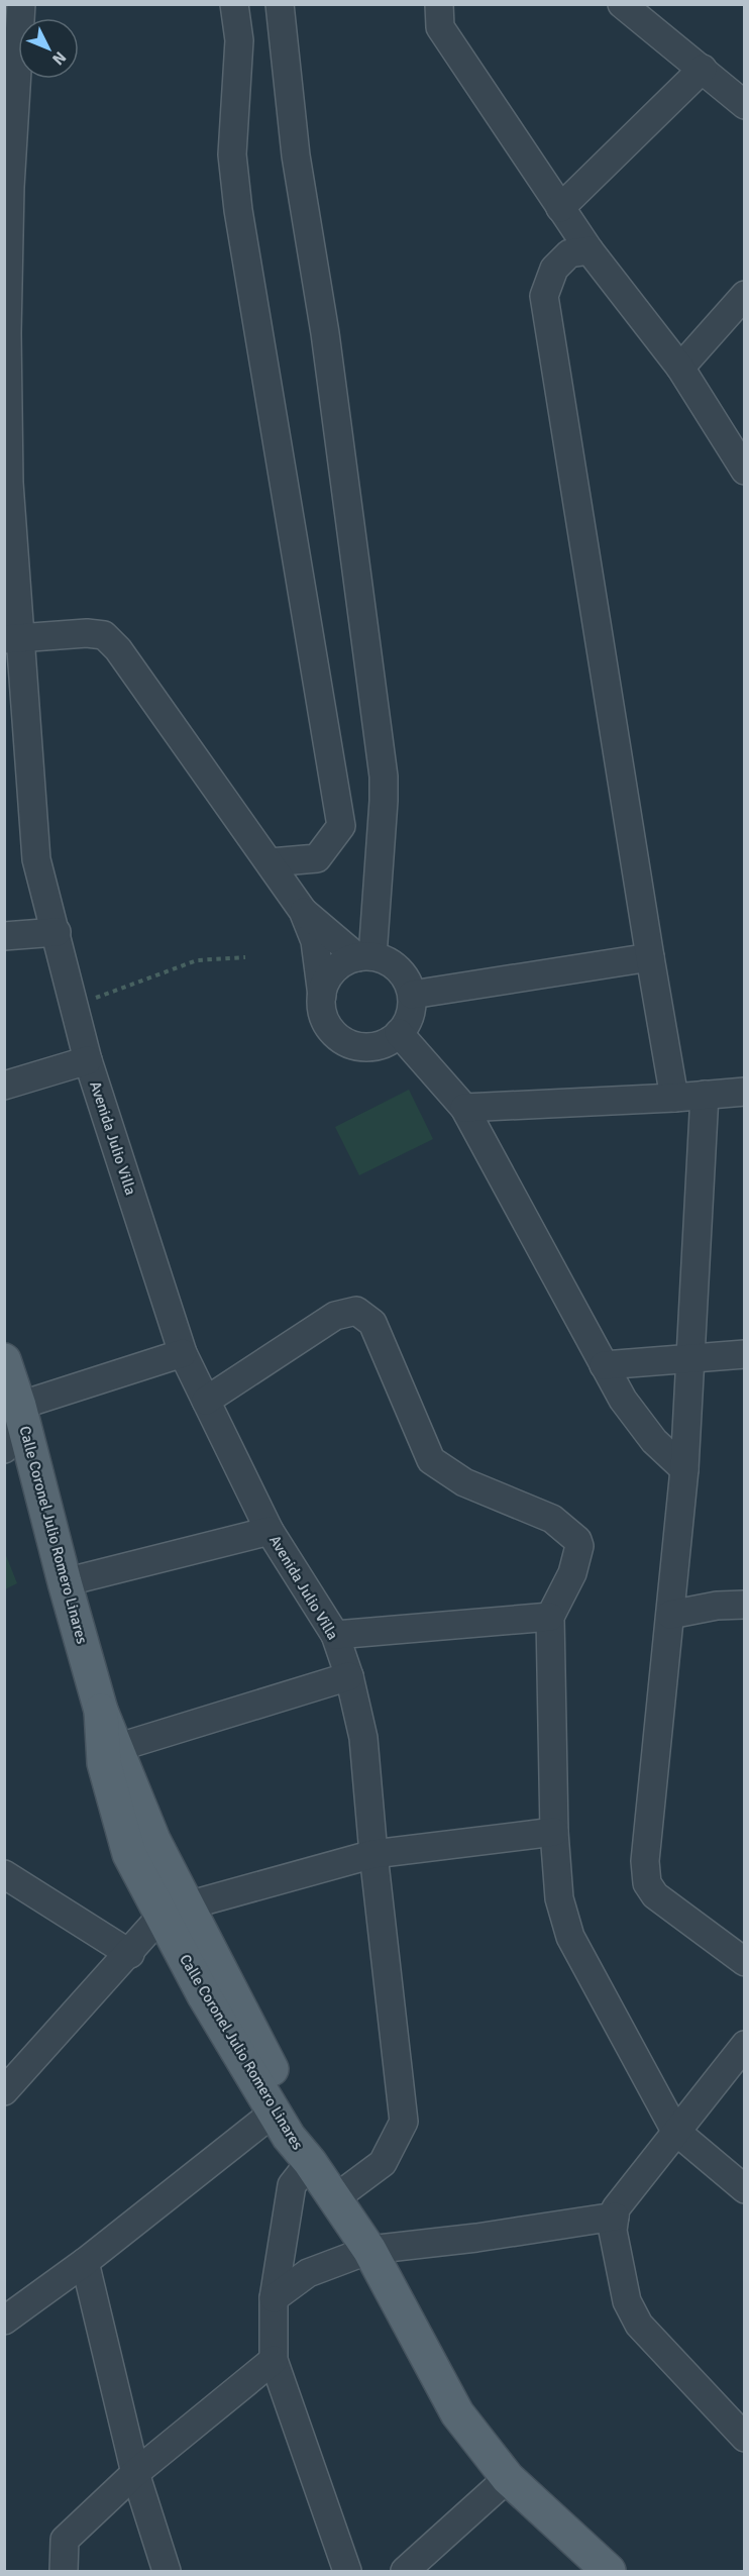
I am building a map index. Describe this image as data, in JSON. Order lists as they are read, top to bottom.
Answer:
{
  "streets": {
    "main road": ["Calle Coronel Julio Romero Linares"],
    "street": ["Avenida Julio Villa"]
  },
  "north": "bottom right"
}
